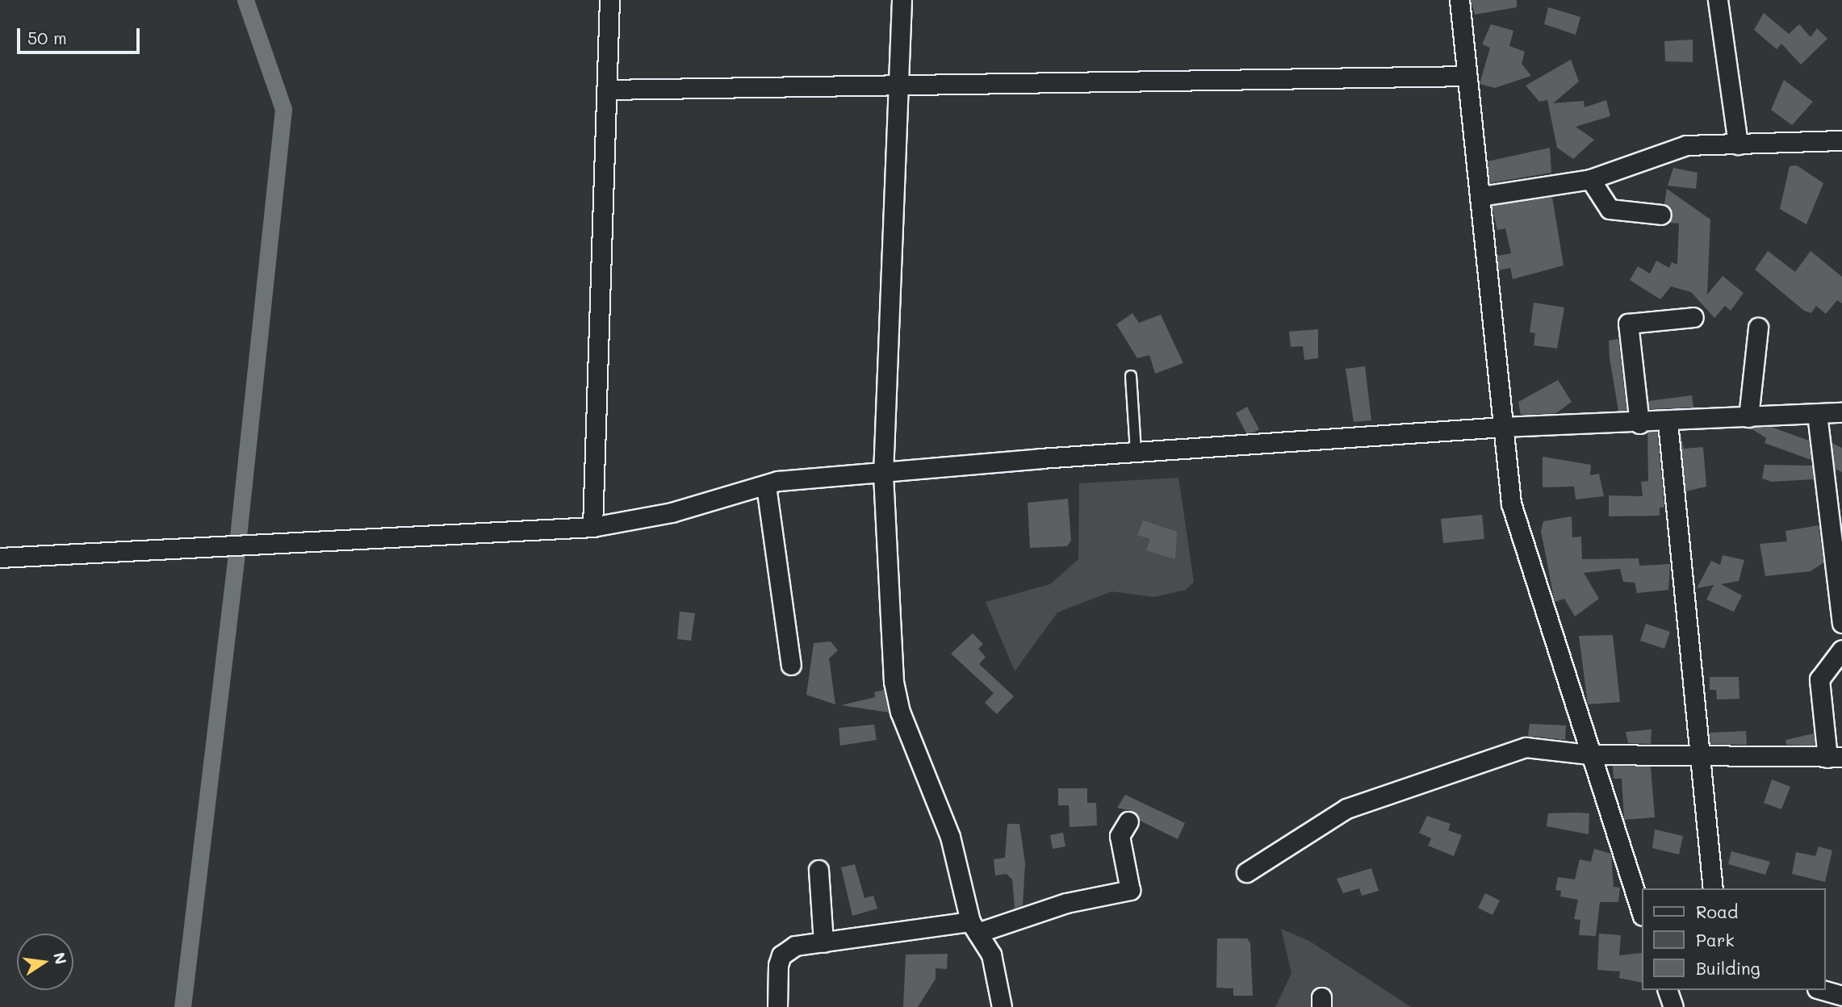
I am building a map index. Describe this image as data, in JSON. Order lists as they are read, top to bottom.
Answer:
{
  "legend": ["Road", "Park", "Building"],
  "scale_bar": "50 m",
  "north": "right"
}
